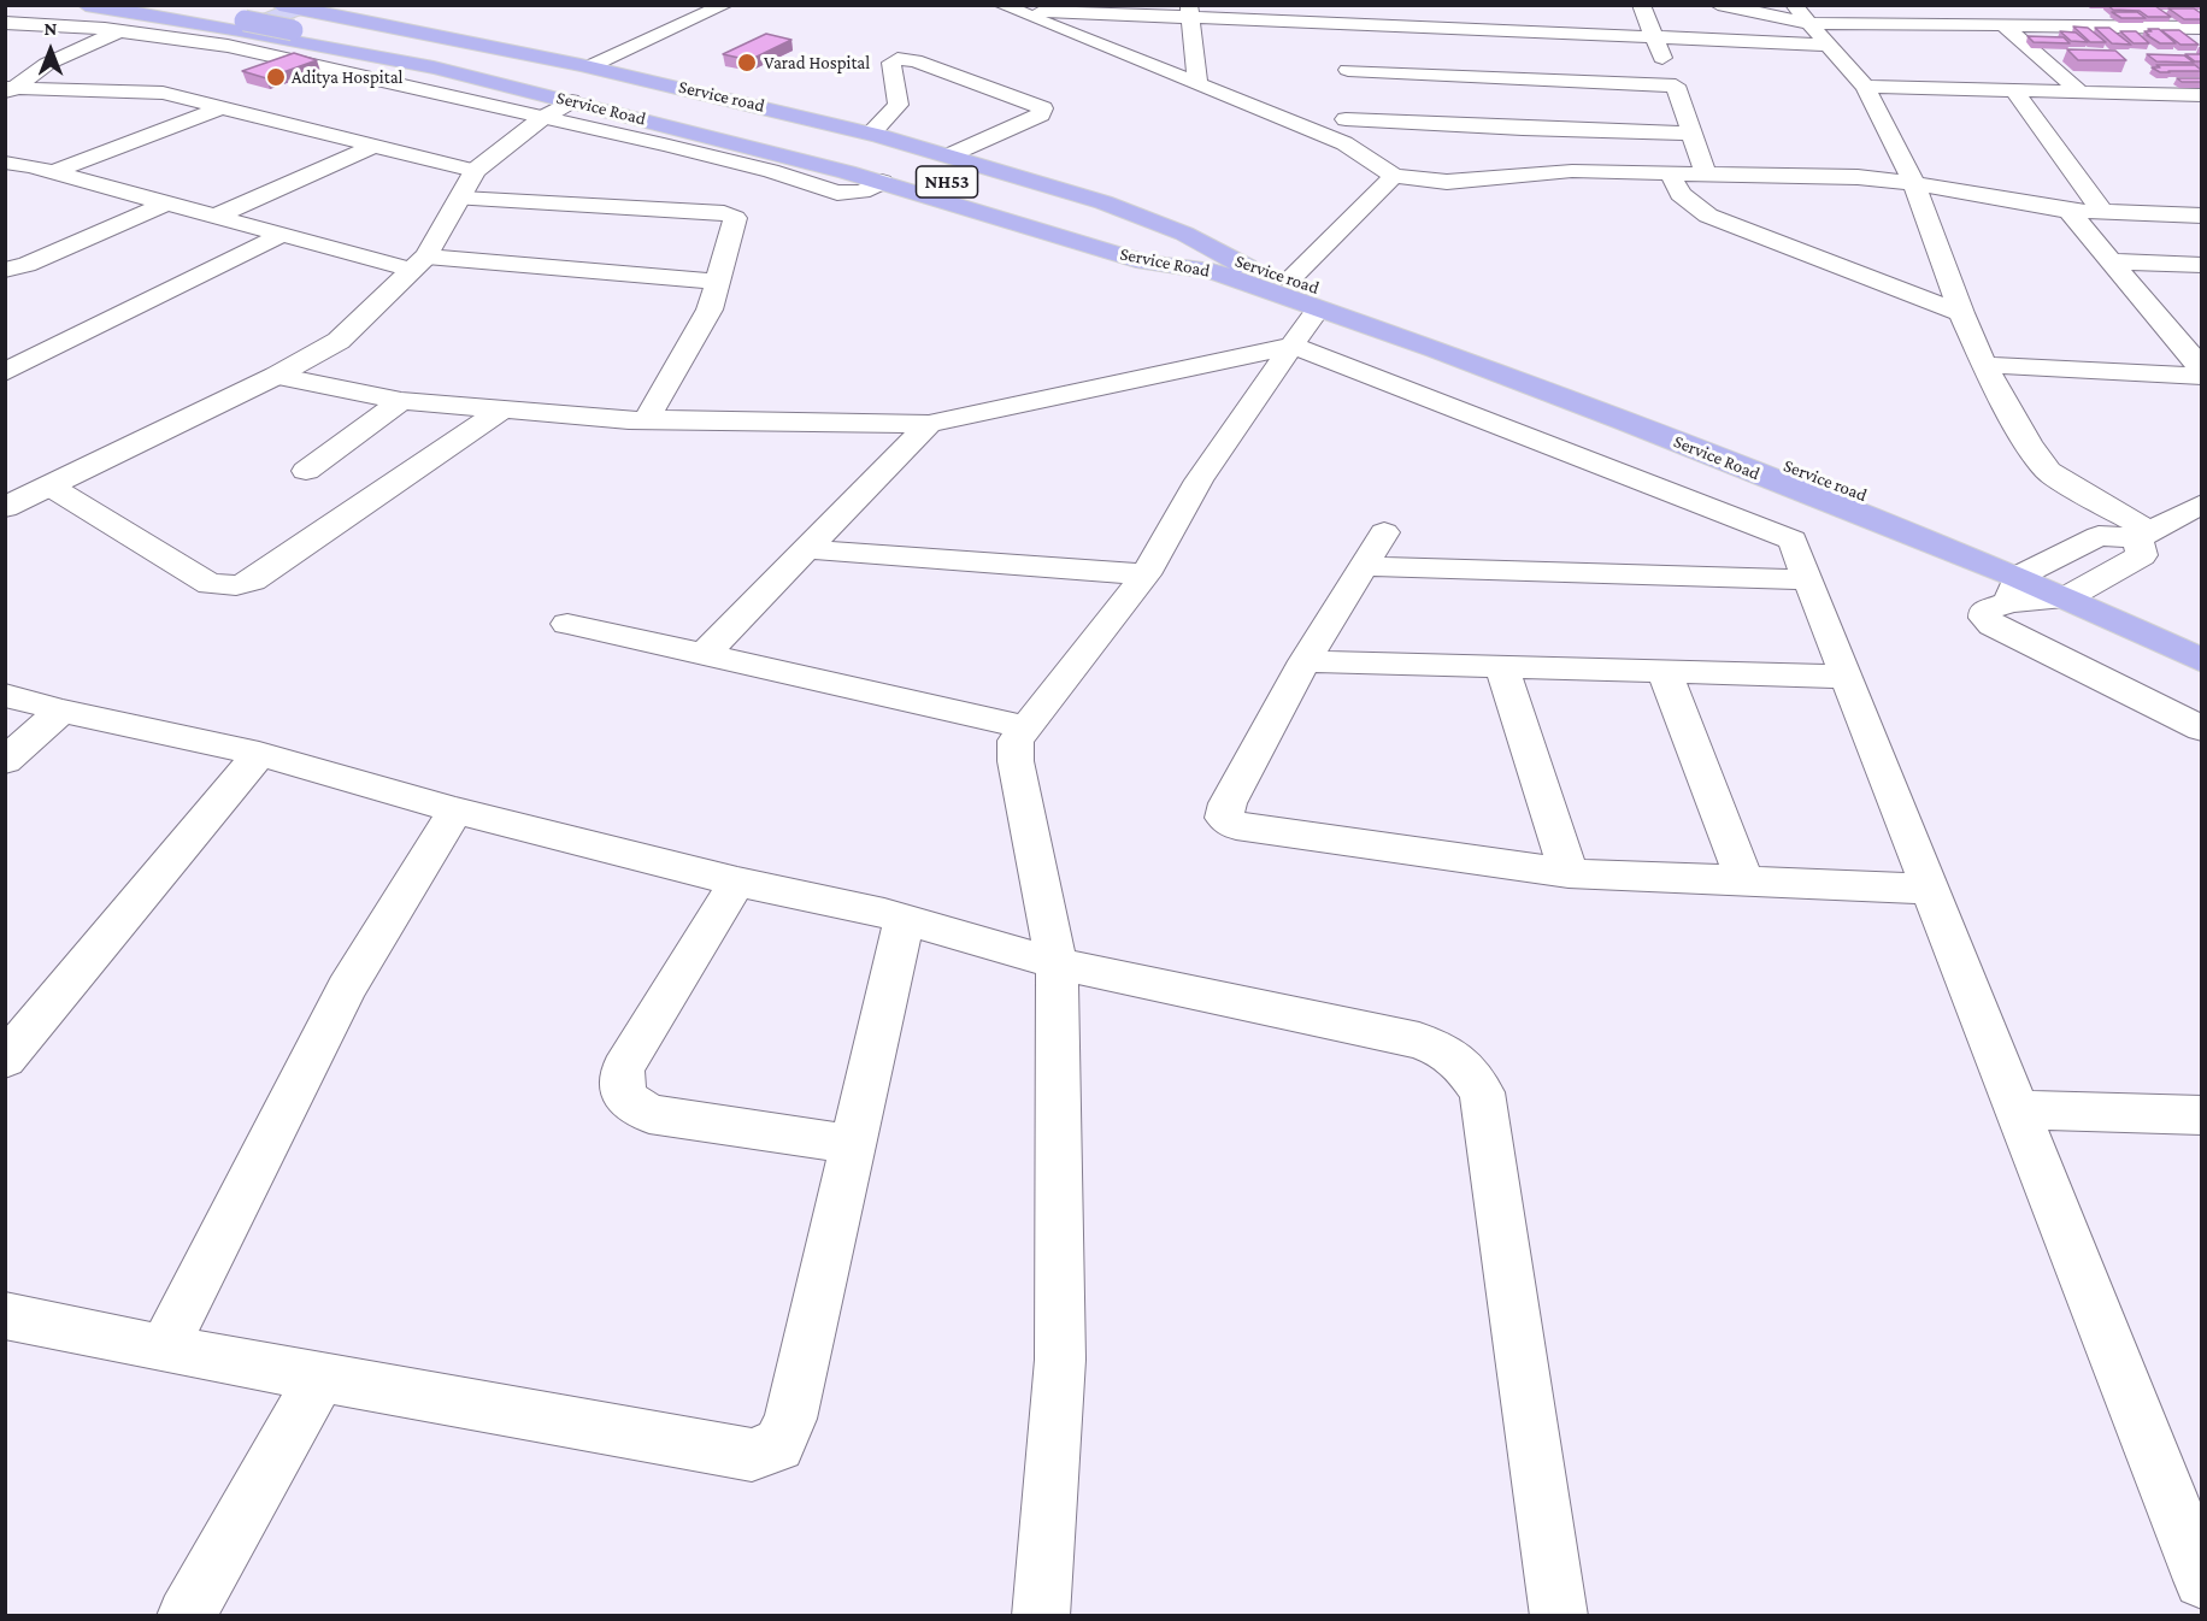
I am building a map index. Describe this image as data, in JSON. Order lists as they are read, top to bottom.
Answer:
{
  "streets": {
    "highway": ["Service road", "Service Road", "NH53"]
  },
  "crossings": [
    ["Service road", "Service Road"],
    ["Service road", "NH53"],
    ["Service Road", "NH53"]
  ],
  "places": ["Varad Hospital", "Aditya Hospital"],
  "north": "top"
}
